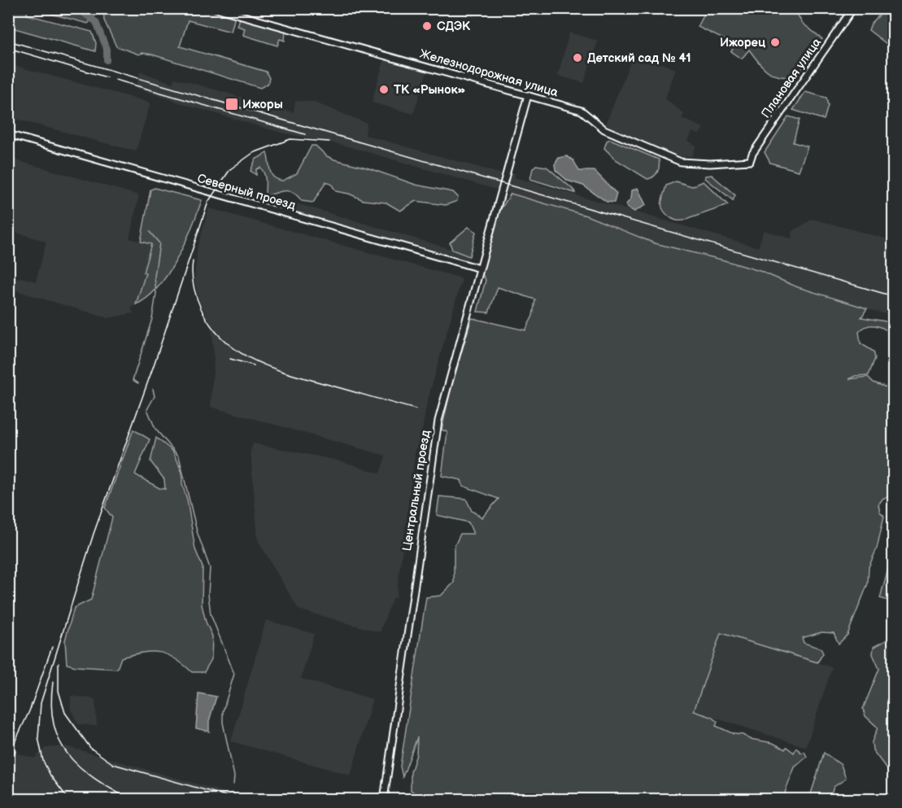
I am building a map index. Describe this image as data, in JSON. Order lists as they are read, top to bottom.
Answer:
{
  "streets": {
    "street": [
      "Железнодорожная улица",
      "Плановая улица",
      "Северный проезд",
      "Центральный проезд"
    ]
  },
  "crossings": [
    ["Железнодорожная улица", "Плановая улица"],
    ["Железнодорожная улица", "Центральный проезд"],
    ["Северный проезд", "Центральный проезд"]
  ],
  "places": {
    "other": [
      "СДЭК",
      "Ижорец",
      "Детский сад № 41",
      "ТК «Рынок»"
    ],
    "transit": ["Ижоры"]
  }
}
